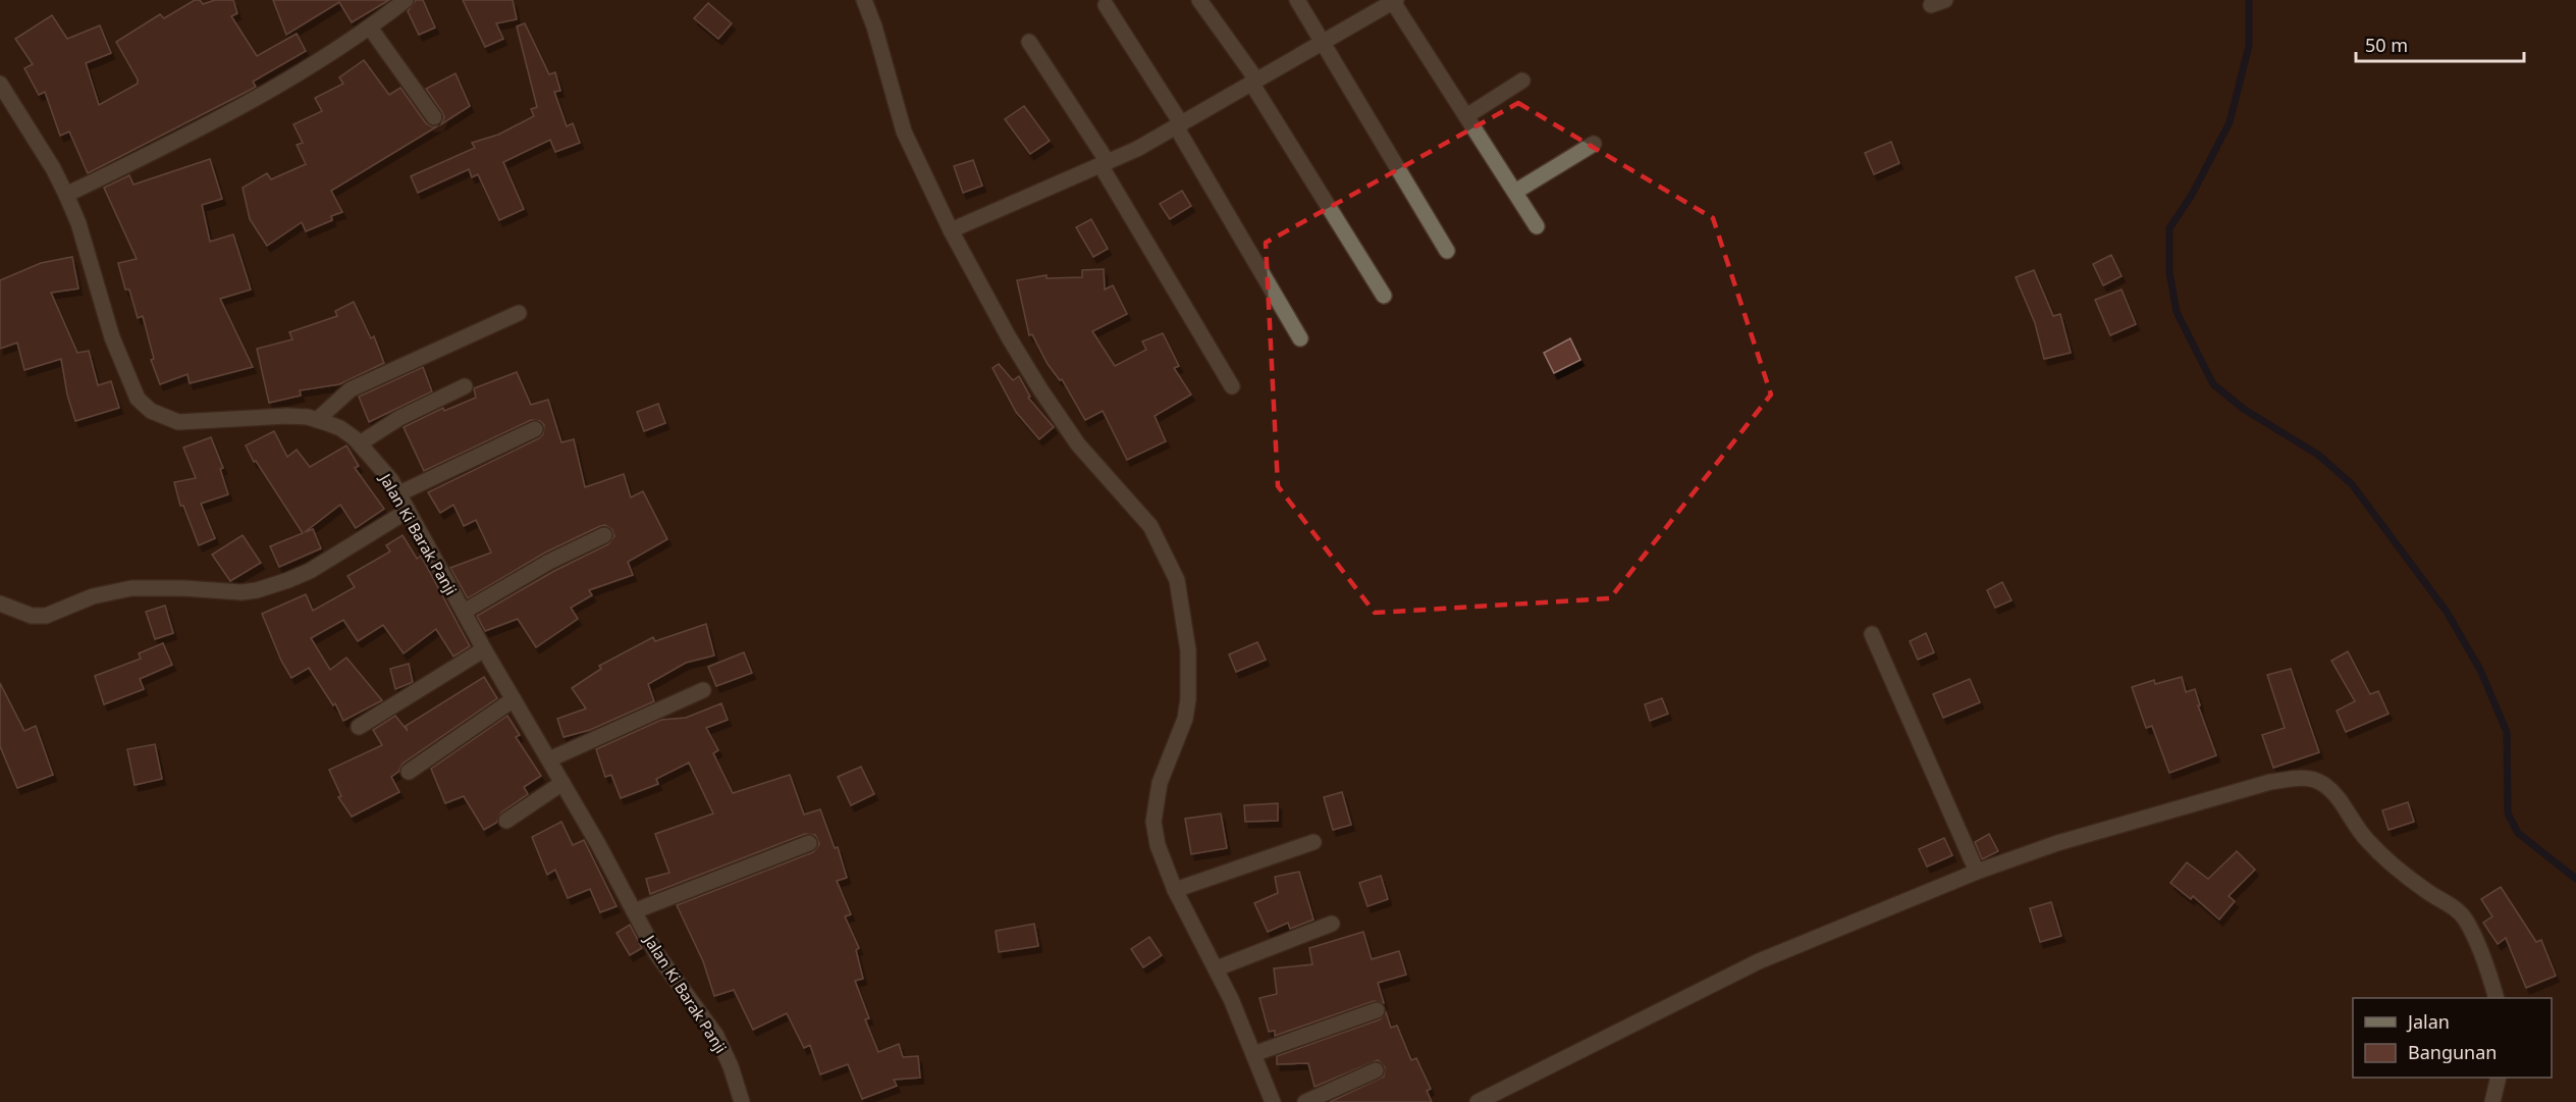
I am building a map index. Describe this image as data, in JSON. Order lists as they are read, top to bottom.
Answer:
{
  "streets": {
    "street": ["Jalan Ki Barak Panji"]
  },
  "legend": ["Jalan", "Bangunan"],
  "scale_bar": "50 m"
}
